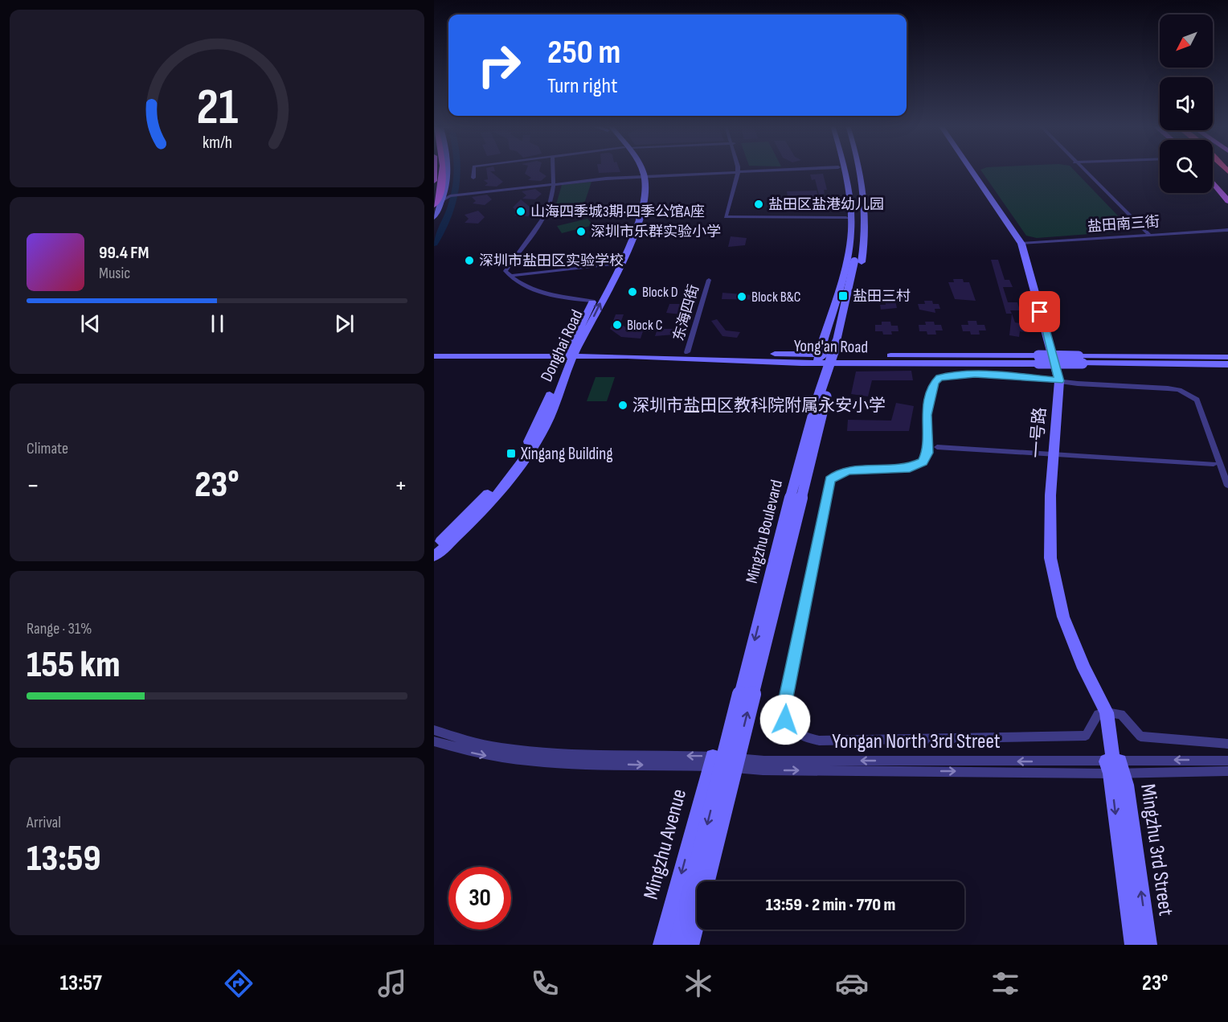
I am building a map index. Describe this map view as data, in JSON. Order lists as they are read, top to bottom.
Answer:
{
  "streets": {
    "street": [
      "盐田南三街",
      "东海四街",
      "Donghai Road",
      "Yong'an Road",
      "一号路",
      "Mingzhu Boulevard",
      "Yongan North 3rd Street",
      "Mingzhu Avenue",
      "Mingzhu 3rd Street"
    ]
  },
  "crossings": [
    ["盐田南三街", "一号路"],
    ["东海四街", "Yong'an Road"],
    ["Donghai Road", "Yong'an Road"],
    ["一号路", "Yongan North 3rd Street"],
    ["一号路", "Mingzhu 3rd Street"],
    ["Yongan North 3rd Street", "Mingzhu Avenue"],
    ["Yongan North 3rd Street", "Mingzhu 3rd Street"]
  ],
  "places": {
    "other": [
      "盐田区盐港幼儿园",
      "山海四季城3期·四季公馆A座",
      "深圳市乐群实验小学",
      "深圳市盐田区实验学校",
      "Block D",
      "Block B&C",
      "Block C",
      "深圳市盐田区教科院附属永安小学"
    ],
    "transit": ["盐田三村", "Xingang Building"]
  },
  "north": "bottom left",
  "page": {
    "turn": ["250 m", "Turn right"],
    "song": ["99.4 FM", "Music"],
    "tile": [
      "Climate",
      ["Range · 31%", "155 km"],
      ["Arrival", "13:59"]
    ],
    "heat": ["−", "23°", "+"],
    "limit": "30",
    "trip": "13:59 · 2 min · 770 m",
    "tabs": ["13:57", "23°"],
    "gauge": ["21", "km/h"]
  }
}
